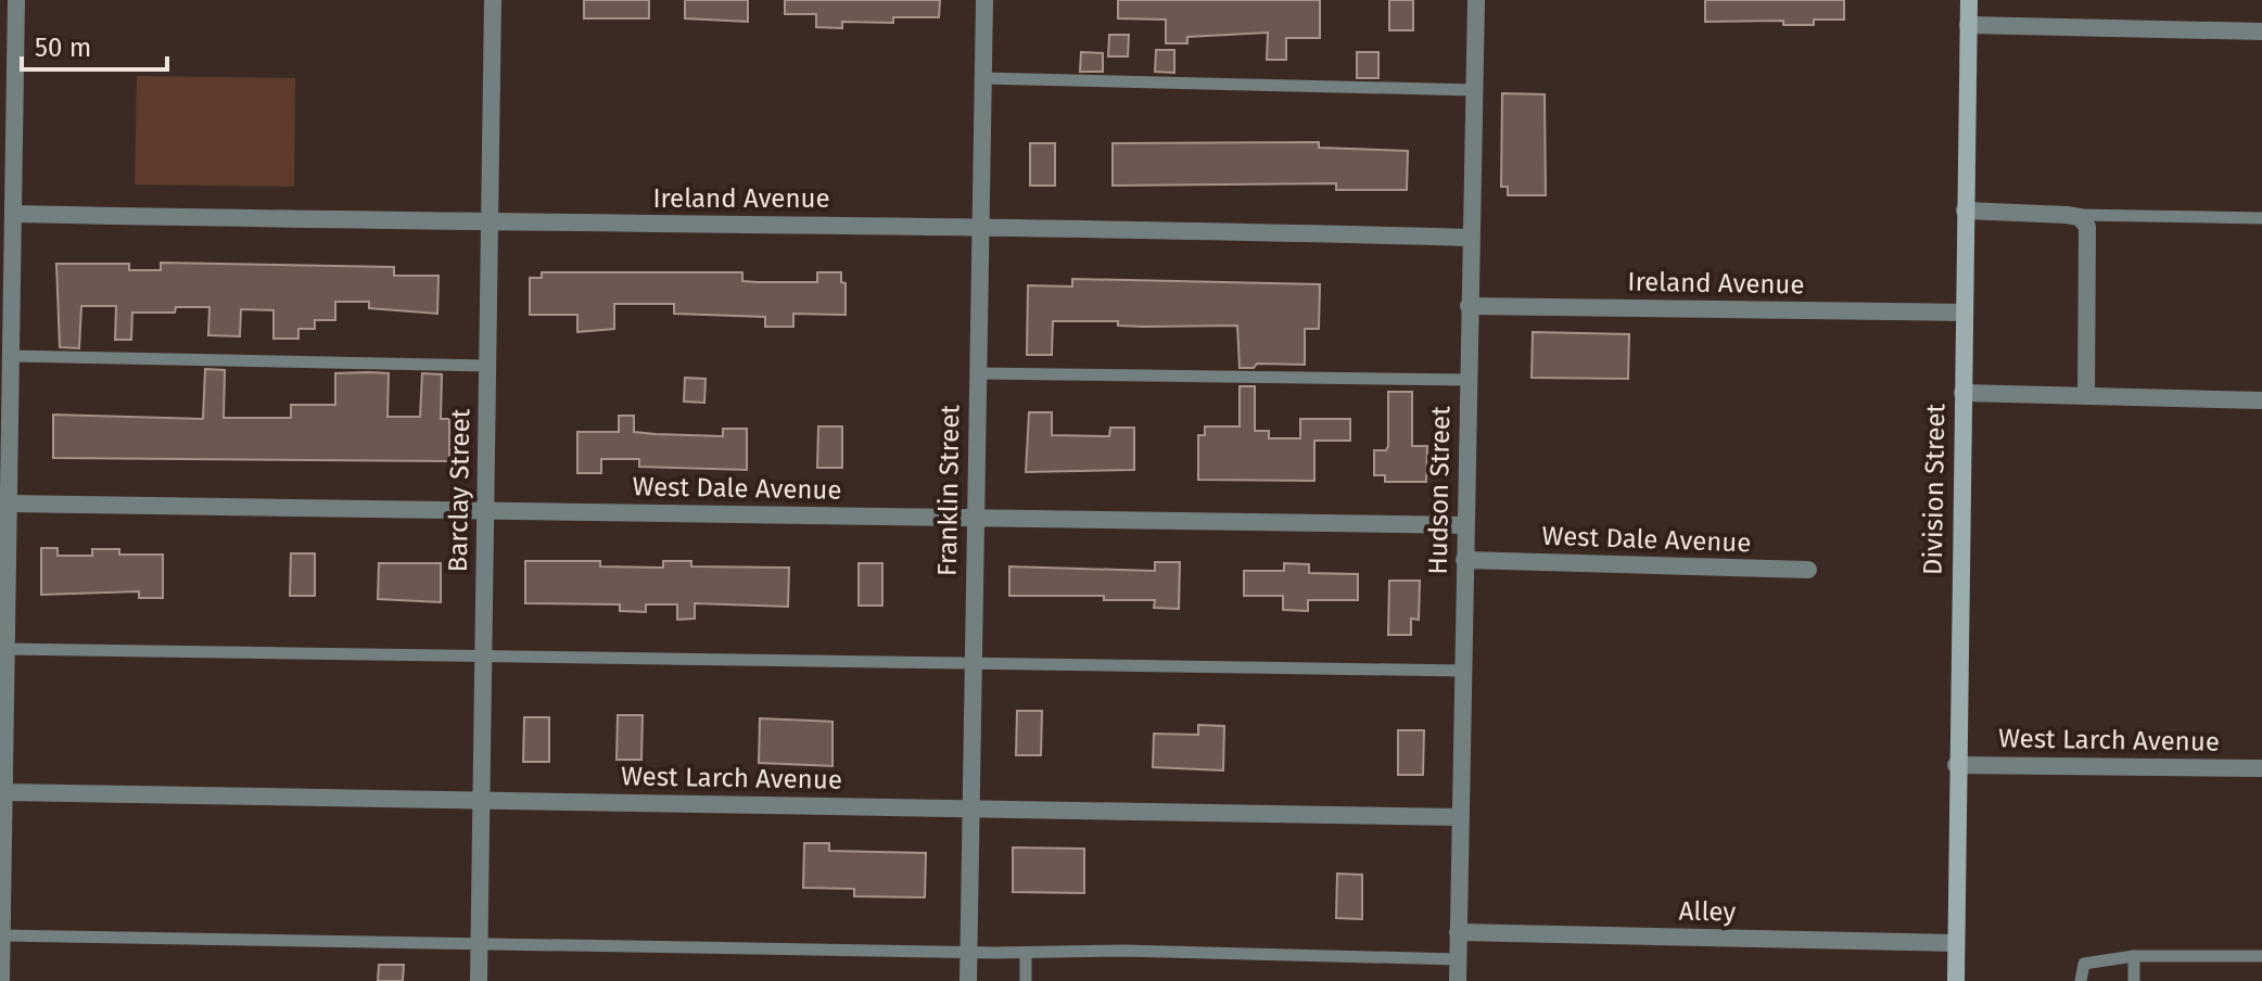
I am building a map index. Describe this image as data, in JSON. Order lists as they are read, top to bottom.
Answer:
{
  "streets": {
    "street": [
      "Ireland Avenue",
      "West Dale Avenue",
      "Division Street",
      "Barclay Street",
      "Franklin Street",
      "Hudson Street",
      "West Larch Avenue",
      "Alley"
    ]
  },
  "crossings": [
    ["Ireland Avenue", "Division Street"],
    ["Ireland Avenue", "Barclay Street"],
    ["Ireland Avenue", "Franklin Street"],
    ["Ireland Avenue", "Hudson Street"],
    ["West Dale Avenue", "Barclay Street"],
    ["West Dale Avenue", "Franklin Street"],
    ["West Dale Avenue", "Hudson Street"],
    ["Division Street", "West Larch Avenue"],
    ["Division Street", "Alley"],
    ["Barclay Street", "West Larch Avenue"],
    ["Franklin Street", "West Larch Avenue"],
    ["Hudson Street", "West Larch Avenue"],
    ["Hudson Street", "Alley"]
  ],
  "scale_bar": "50 m"
}
